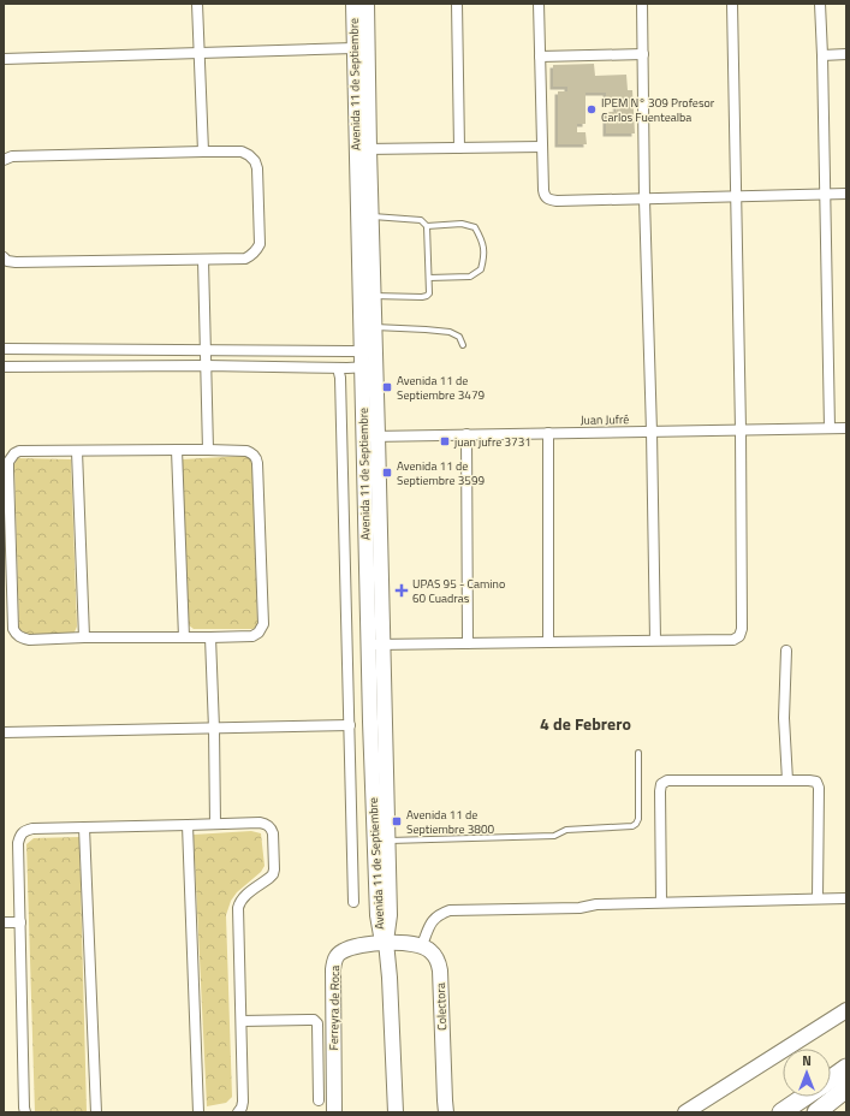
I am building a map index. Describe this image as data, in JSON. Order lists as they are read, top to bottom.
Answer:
{
  "streets": {
    "main road": ["Avenida 11 de Septiembre", "Colectora", "Ferreyra de Roca"],
    "street": ["Juan Jufré"]
  },
  "crossings": [
    ["Avenida 11 de Septiembre", "Juan Jufré"],
    ["Avenida 11 de Septiembre", "Ferreyra de Roca"]
  ],
  "districts": ["4 de Febrero"],
  "places": {
    "other": ["IPEM N° 309 Profesor Carlos Fuentealba"],
    "transit": [
      "Avenida 11 de Septiembre 3479",
      "juan jufre 3731",
      "Avenida 11 de Septiembre 3599",
      "Avenida 11 de Septiembre 3800"
    ],
    "health": ["UPAS 95 - Camino 60 Cuadras"]
  },
  "north": "top"
}
